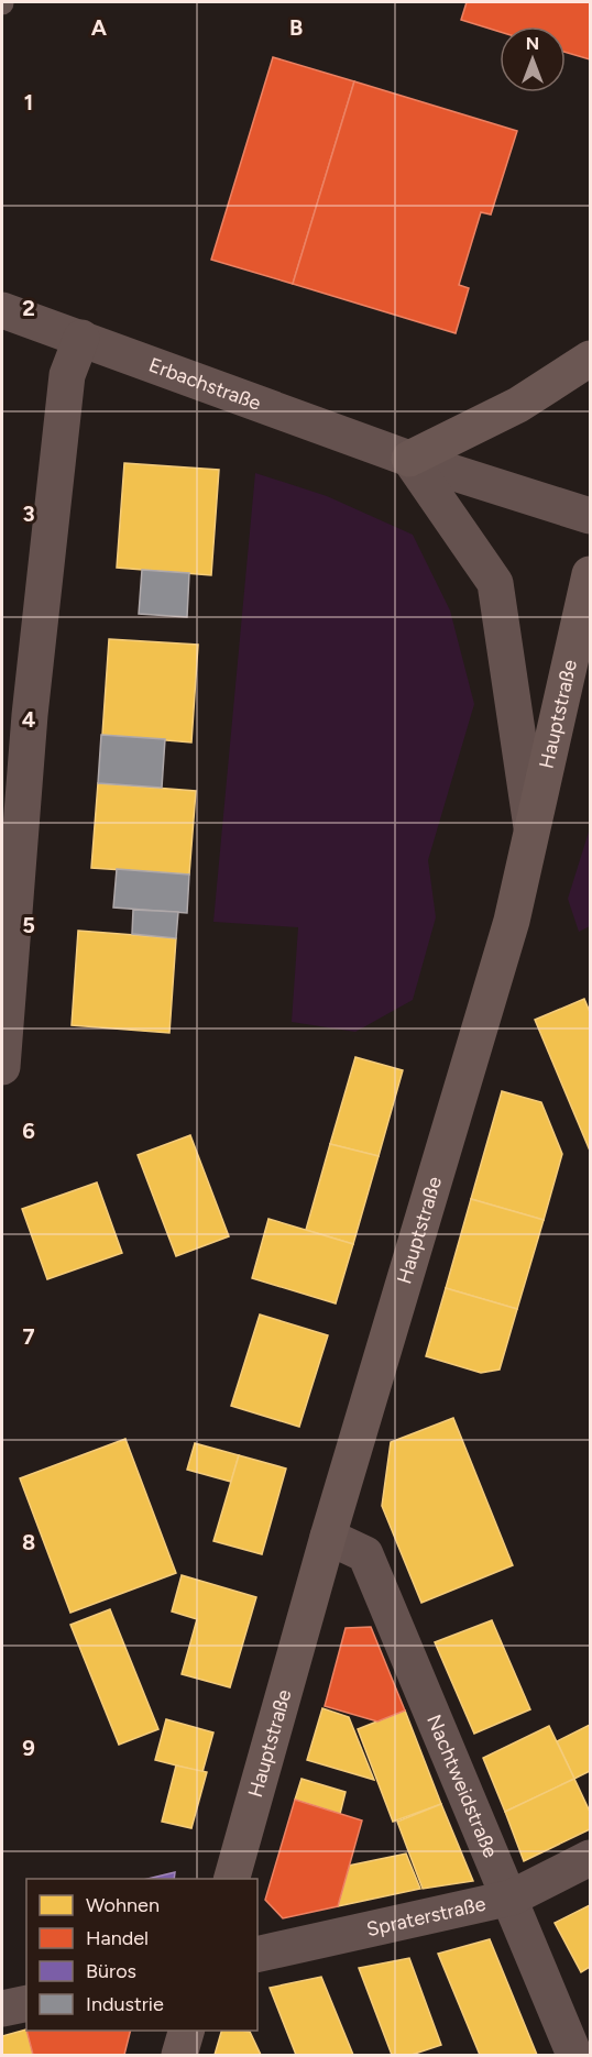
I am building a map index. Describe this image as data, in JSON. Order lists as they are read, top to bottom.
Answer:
{
  "streets": {
    "main road": ["Hauptstraße"],
    "street": ["Erbachstraße", "Nachtweidstraße", "Spraterstraße"]
  },
  "crossings": [
    ["Hauptstraße", "Nachtweidstraße"],
    ["Nachtweidstraße", "Spraterstraße"]
  ],
  "legend": [
    "Wohnen",
    "Handel",
    "Büros",
    "Industrie"
  ],
  "north": "top",
  "grid": {
    "columns": ["A", "B"],
    "rows": [
      "1",
      "2",
      "3",
      "4",
      "5",
      "6",
      "7",
      "8",
      "9"
    ]
  }
}
